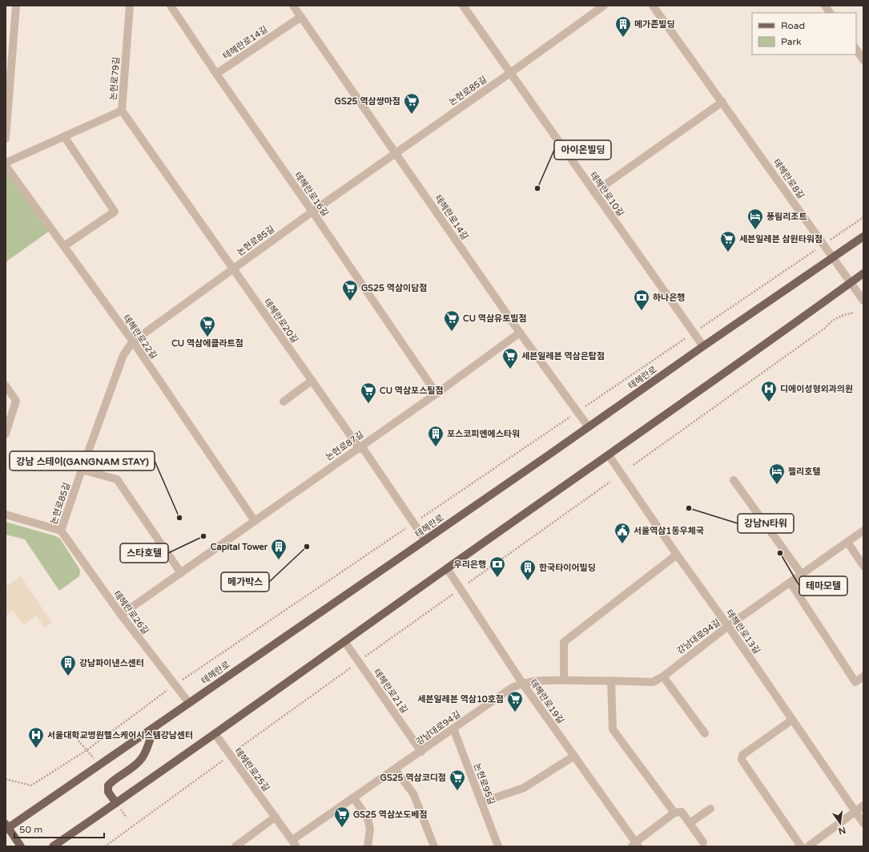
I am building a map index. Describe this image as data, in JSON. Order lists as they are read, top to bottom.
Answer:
{
  "streets": {
    "main road": ["테헤란로"],
    "street": [
      "테헤란로14길",
      "논현로79길",
      "논현로85길",
      "테헤란로8길",
      "테헤란로16길",
      "테헤란로10길",
      "테헤란로20길",
      "테헤란로22길",
      "논현로87길",
      "테헤란로26길",
      "테헤란로13길",
      "강남대로94길",
      "테헤란로21길",
      "테헤란로19길",
      "테헤란로25길",
      "논현로95길"
    ]
  },
  "crossings": [
    ["테헤란로14길", "논현로85길"],
    ["테헤란로14길", "테헤란로16길"],
    ["테헤란로14길", "테헤란로"],
    ["테헤란로14길", "논현로87길"],
    ["논현로79길", "테헤란로20길"],
    ["논현로85길", "테헤란로16길"],
    ["논현로85길", "테헤란로10길"],
    ["논현로85길", "테헤란로20길"],
    ["논현로85길", "테헤란로22길"],
    ["논현로85길", "테헤란로26길"],
    ["테헤란로8길", "테헤란로"],
    ["테헤란로16길", "논현로87길"],
    ["테헤란로10길", "테헤란로"],
    ["테헤란로20길", "테헤란로"],
    ["테헤란로20길", "논현로87길"],
    ["테헤란로22길", "논현로87길"],
    ["테헤란로", "테헤란로26길"],
    ["논현로87길", "테헤란로26길"],
    ["테헤란로13길", "강남대로94길"],
    ["강남대로94길", "테헤란로21길"],
    ["강남대로94길", "테헤란로19길"],
    ["강남대로94길", "테헤란로25길"],
    ["강남대로94길", "논현로95길"]
  ],
  "places": {
    "building": [
      "메가존빌딩",
      "포스코피엔에스타워",
      "Capital Tower",
      "한국타이어빌딩",
      "강남파이낸스센터"
    ],
    "supermarket": [
      "GS25 역삼쌍마점",
      "세븐일레븐 삼원타워점",
      "GS25 역삼이담점",
      "CU 역삼유토빌점",
      "CU 역삼에클라트점",
      "세븐일레븐 역삼은탑점",
      "CU 역삼포스틸점",
      "세븐일레븐 역삼10호점",
      "GS25 역삼코디점",
      "GS25 역삼쏘도베점"
    ],
    "other": [
      "아이온빌딩",
      "강남N타워",
      "강남 스테이(GANGNAM STAY)",
      "스타호텔",
      "메가박스",
      "테마모텔"
    ],
    "hotel": ["풍림리조트", "젤리호텔"],
    "bank": ["하나은행", "우리은행"],
    "hospital": ["디에이성형외과의원", "서울대학교병원헬스케어시스템강남센터"],
    "public building": ["서울역삼1동우체국"]
  },
  "legend": ["Road", "Park"],
  "scale_bar": "50 m",
  "north": "bottom"
}
